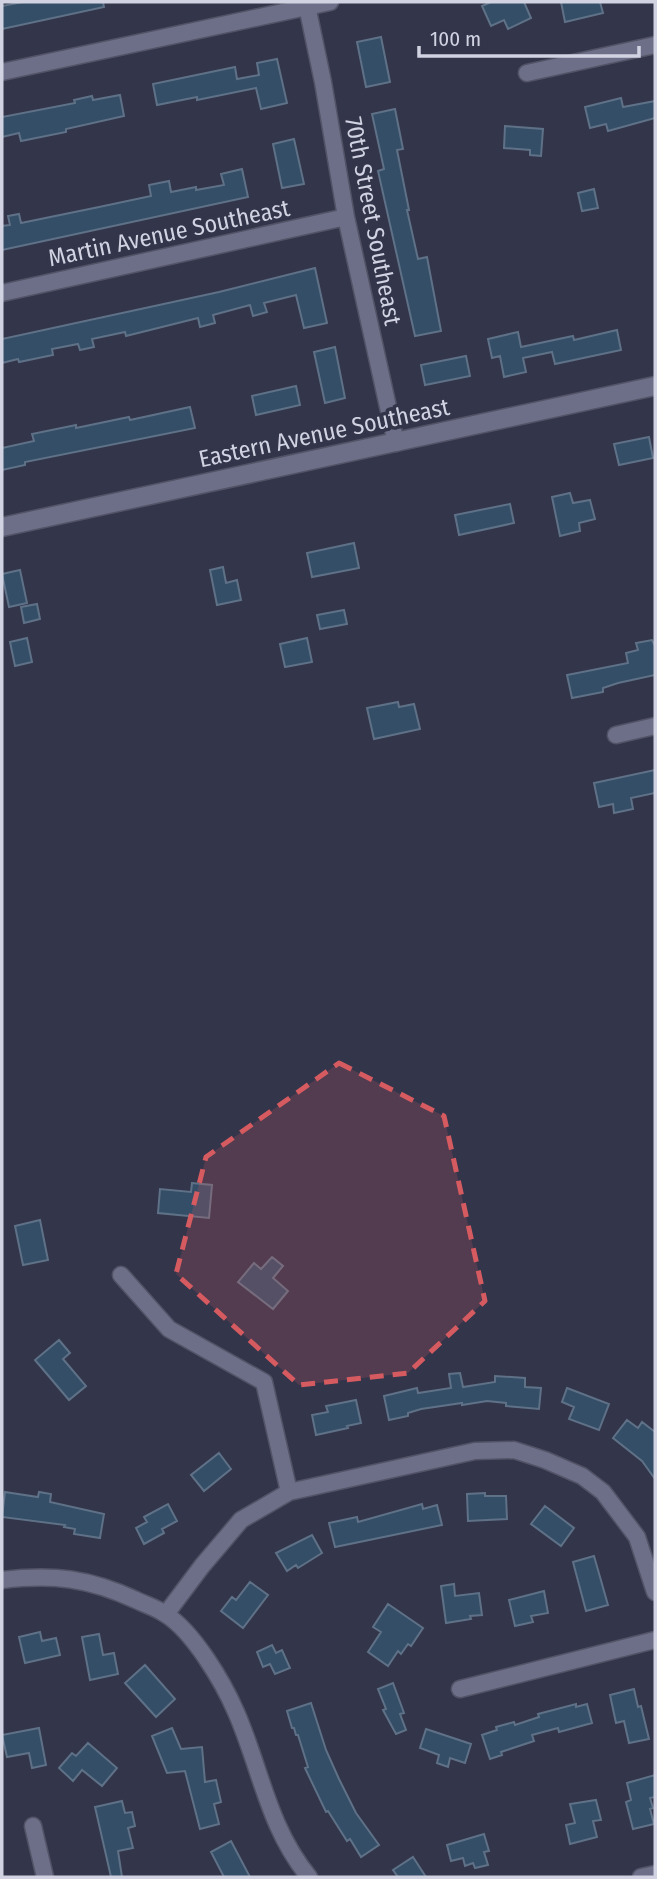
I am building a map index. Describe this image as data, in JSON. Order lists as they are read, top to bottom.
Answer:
{
  "streets": {
    "street": ["70th Street Southeast", "Martin Avenue Southeast", "Eastern Avenue Southeast"]
  },
  "crossings": [
    ["70th Street Southeast", "Martin Avenue Southeast"],
    ["70th Street Southeast", "Eastern Avenue Southeast"]
  ],
  "scale_bar": "100 m"
}
